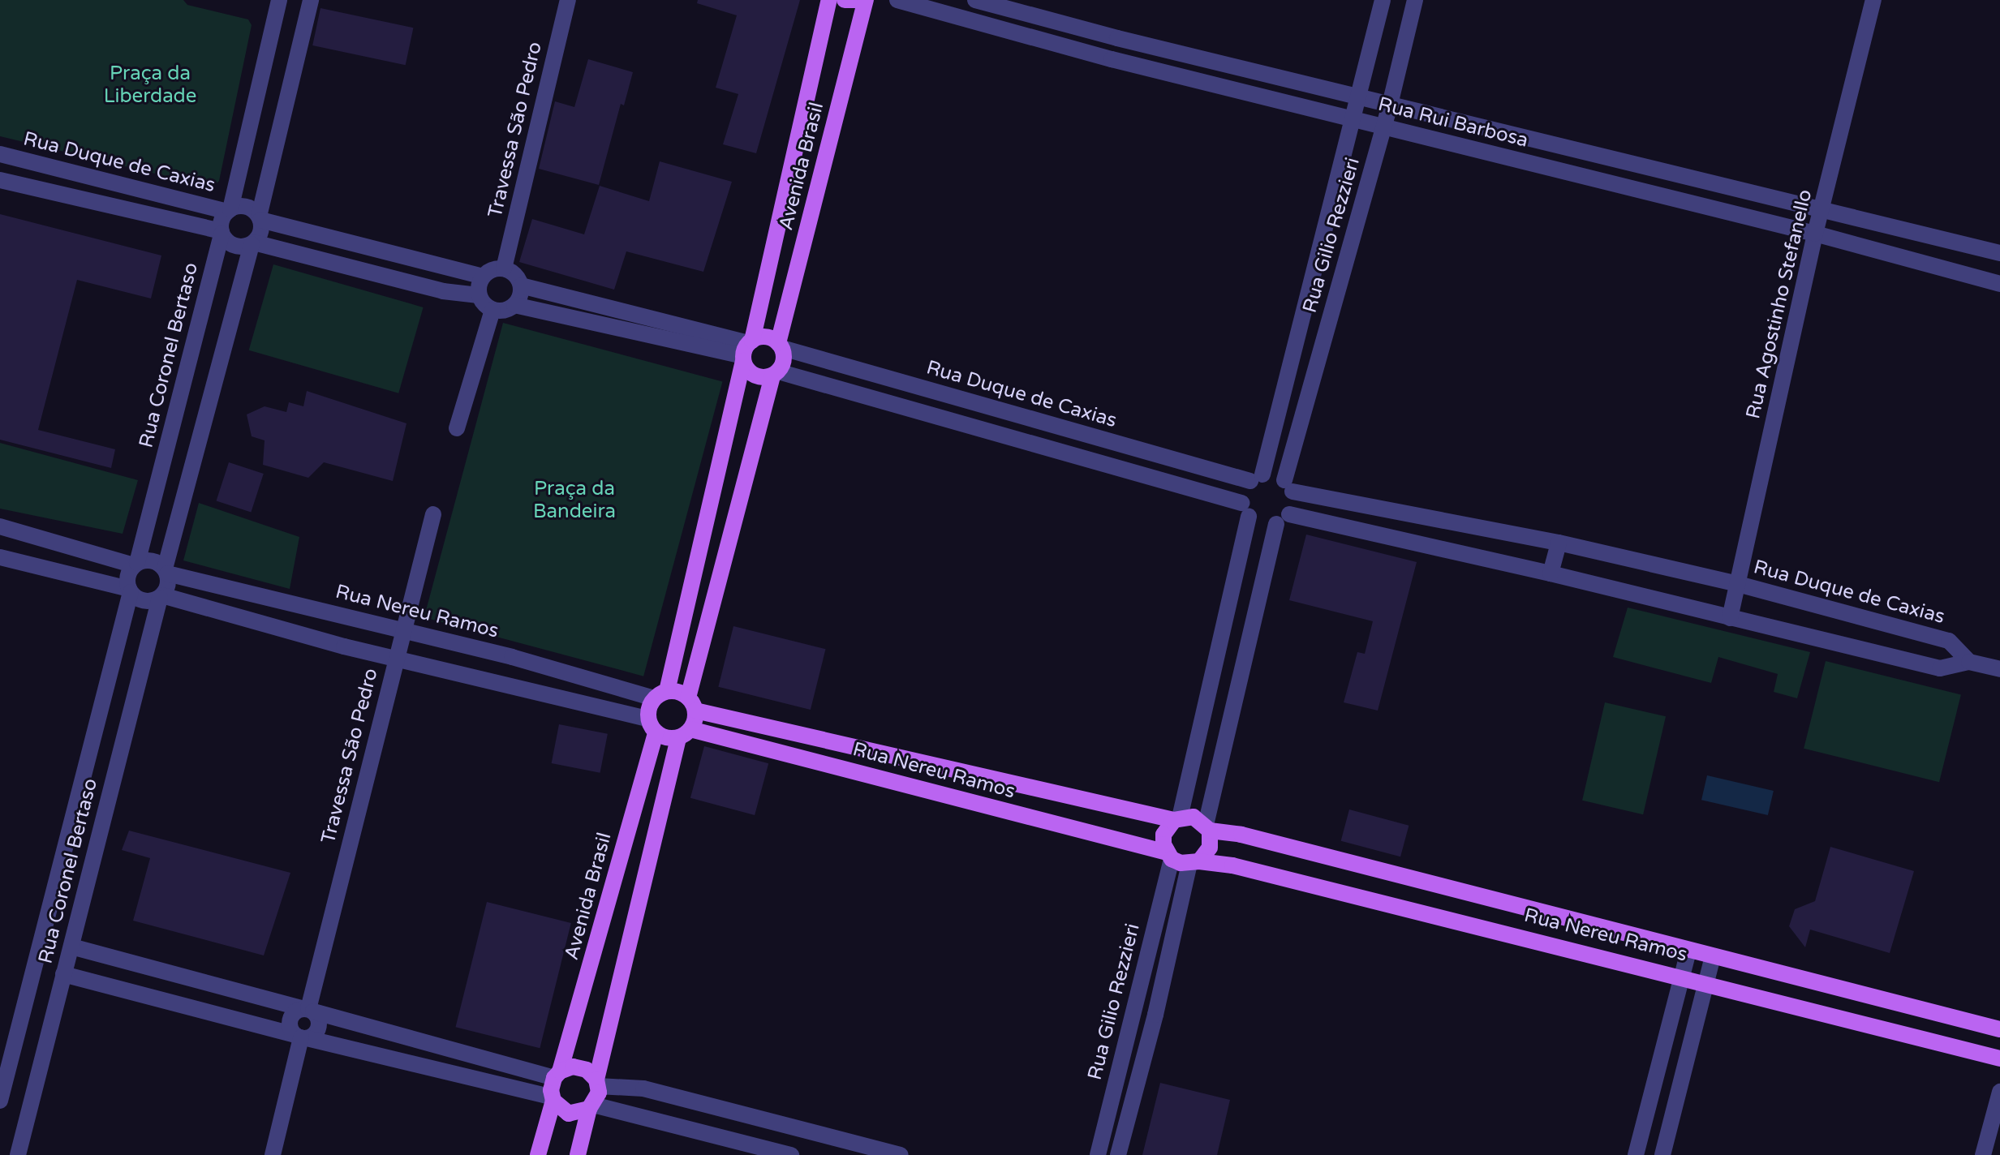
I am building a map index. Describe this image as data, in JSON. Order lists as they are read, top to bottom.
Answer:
{
  "streets": {
    "main road": ["Avenida Brasil", "Rua Nereu Ramos"],
    "street": [
      "Rua Rui Barbosa",
      "Travessa São Pedro",
      "Rua Duque de Caxias",
      "Rua Gilio Rezzieri",
      "Rua Agostinho Stefanello",
      "Rua Coronel Bertaso"
    ]
  },
  "crossings": [
    ["Rua Rui Barbosa", "Rua Gilio Rezzieri"],
    ["Rua Rui Barbosa", "Rua Agostinho Stefanello"],
    ["Travessa São Pedro", "Rua Nereu Ramos"],
    ["Rua Duque de Caxias", "Avenida Brasil"],
    ["Rua Duque de Caxias", "Rua Gilio Rezzieri"],
    ["Rua Duque de Caxias", "Rua Agostinho Stefanello"],
    ["Rua Duque de Caxias", "Rua Coronel Bertaso"],
    ["Avenida Brasil", "Rua Nereu Ramos"],
    ["Rua Gilio Rezzieri", "Rua Nereu Ramos"],
    ["Rua Coronel Bertaso", "Rua Nereu Ramos"]
  ],
  "parks": ["Praça da Liberdade", "Praça da Bandeira"]
}
